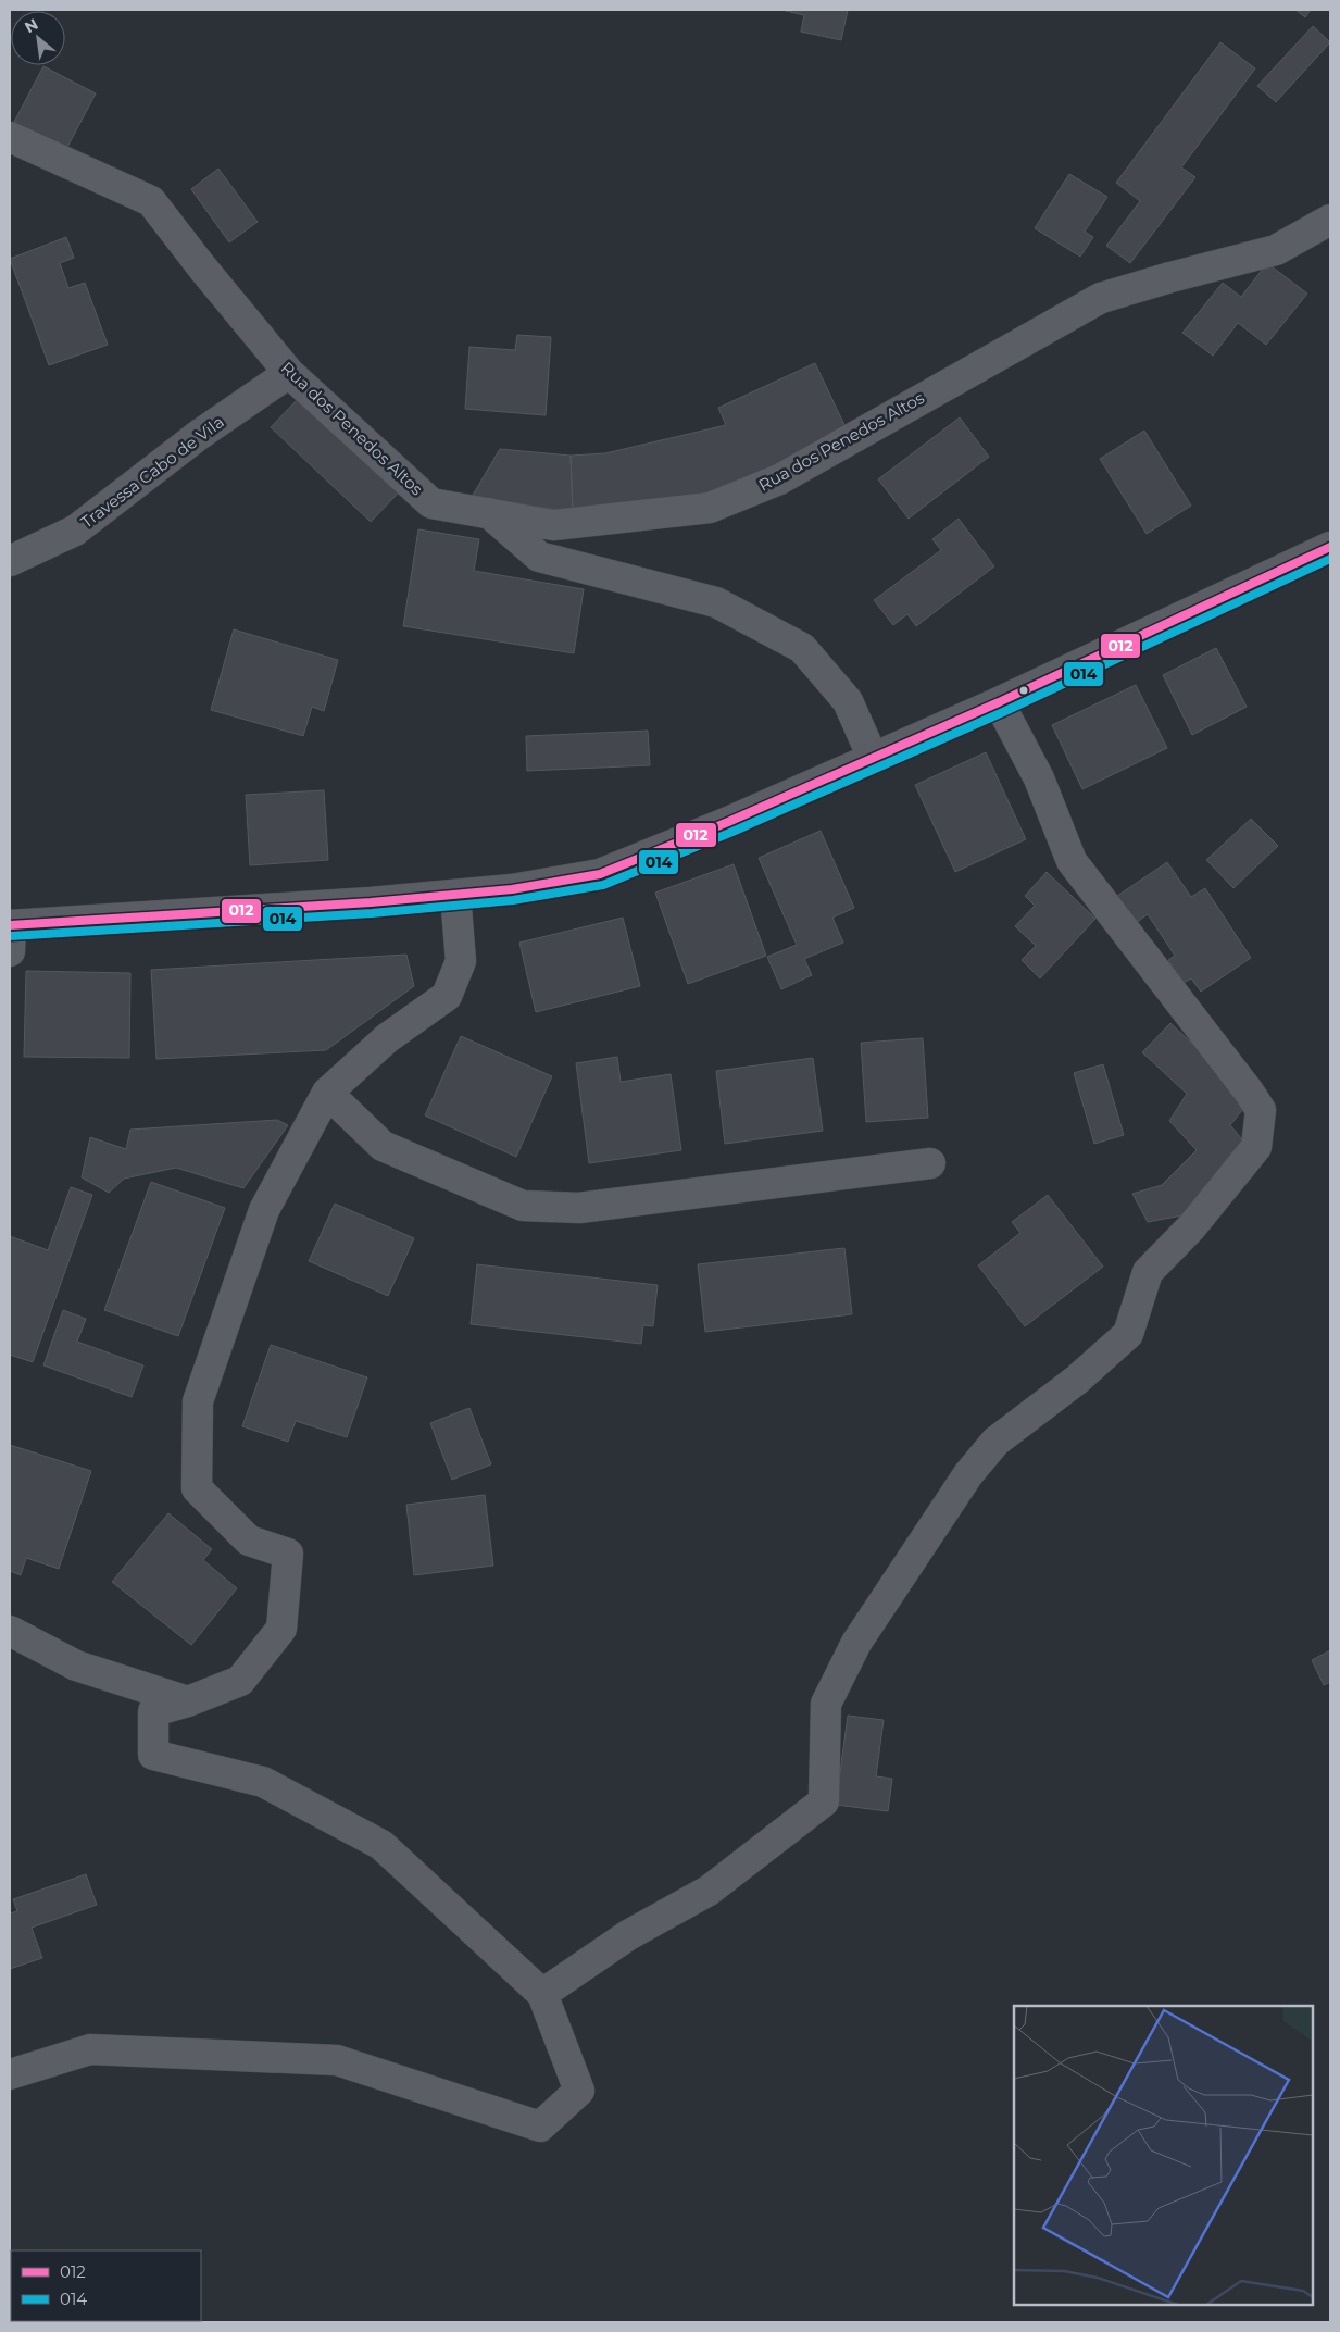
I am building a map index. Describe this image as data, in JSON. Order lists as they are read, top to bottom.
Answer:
{
  "streets": {
    "street": ["Rua dos Penedos Altos", "Travessa Cabo de Vila"]
  },
  "crossings": [
    ["Rua dos Penedos Altos", "Travessa Cabo de Vila"]
  ],
  "lines": ["transit line 012", "transit line 014"],
  "legend": ["012", "014"],
  "north": "top left"
}
